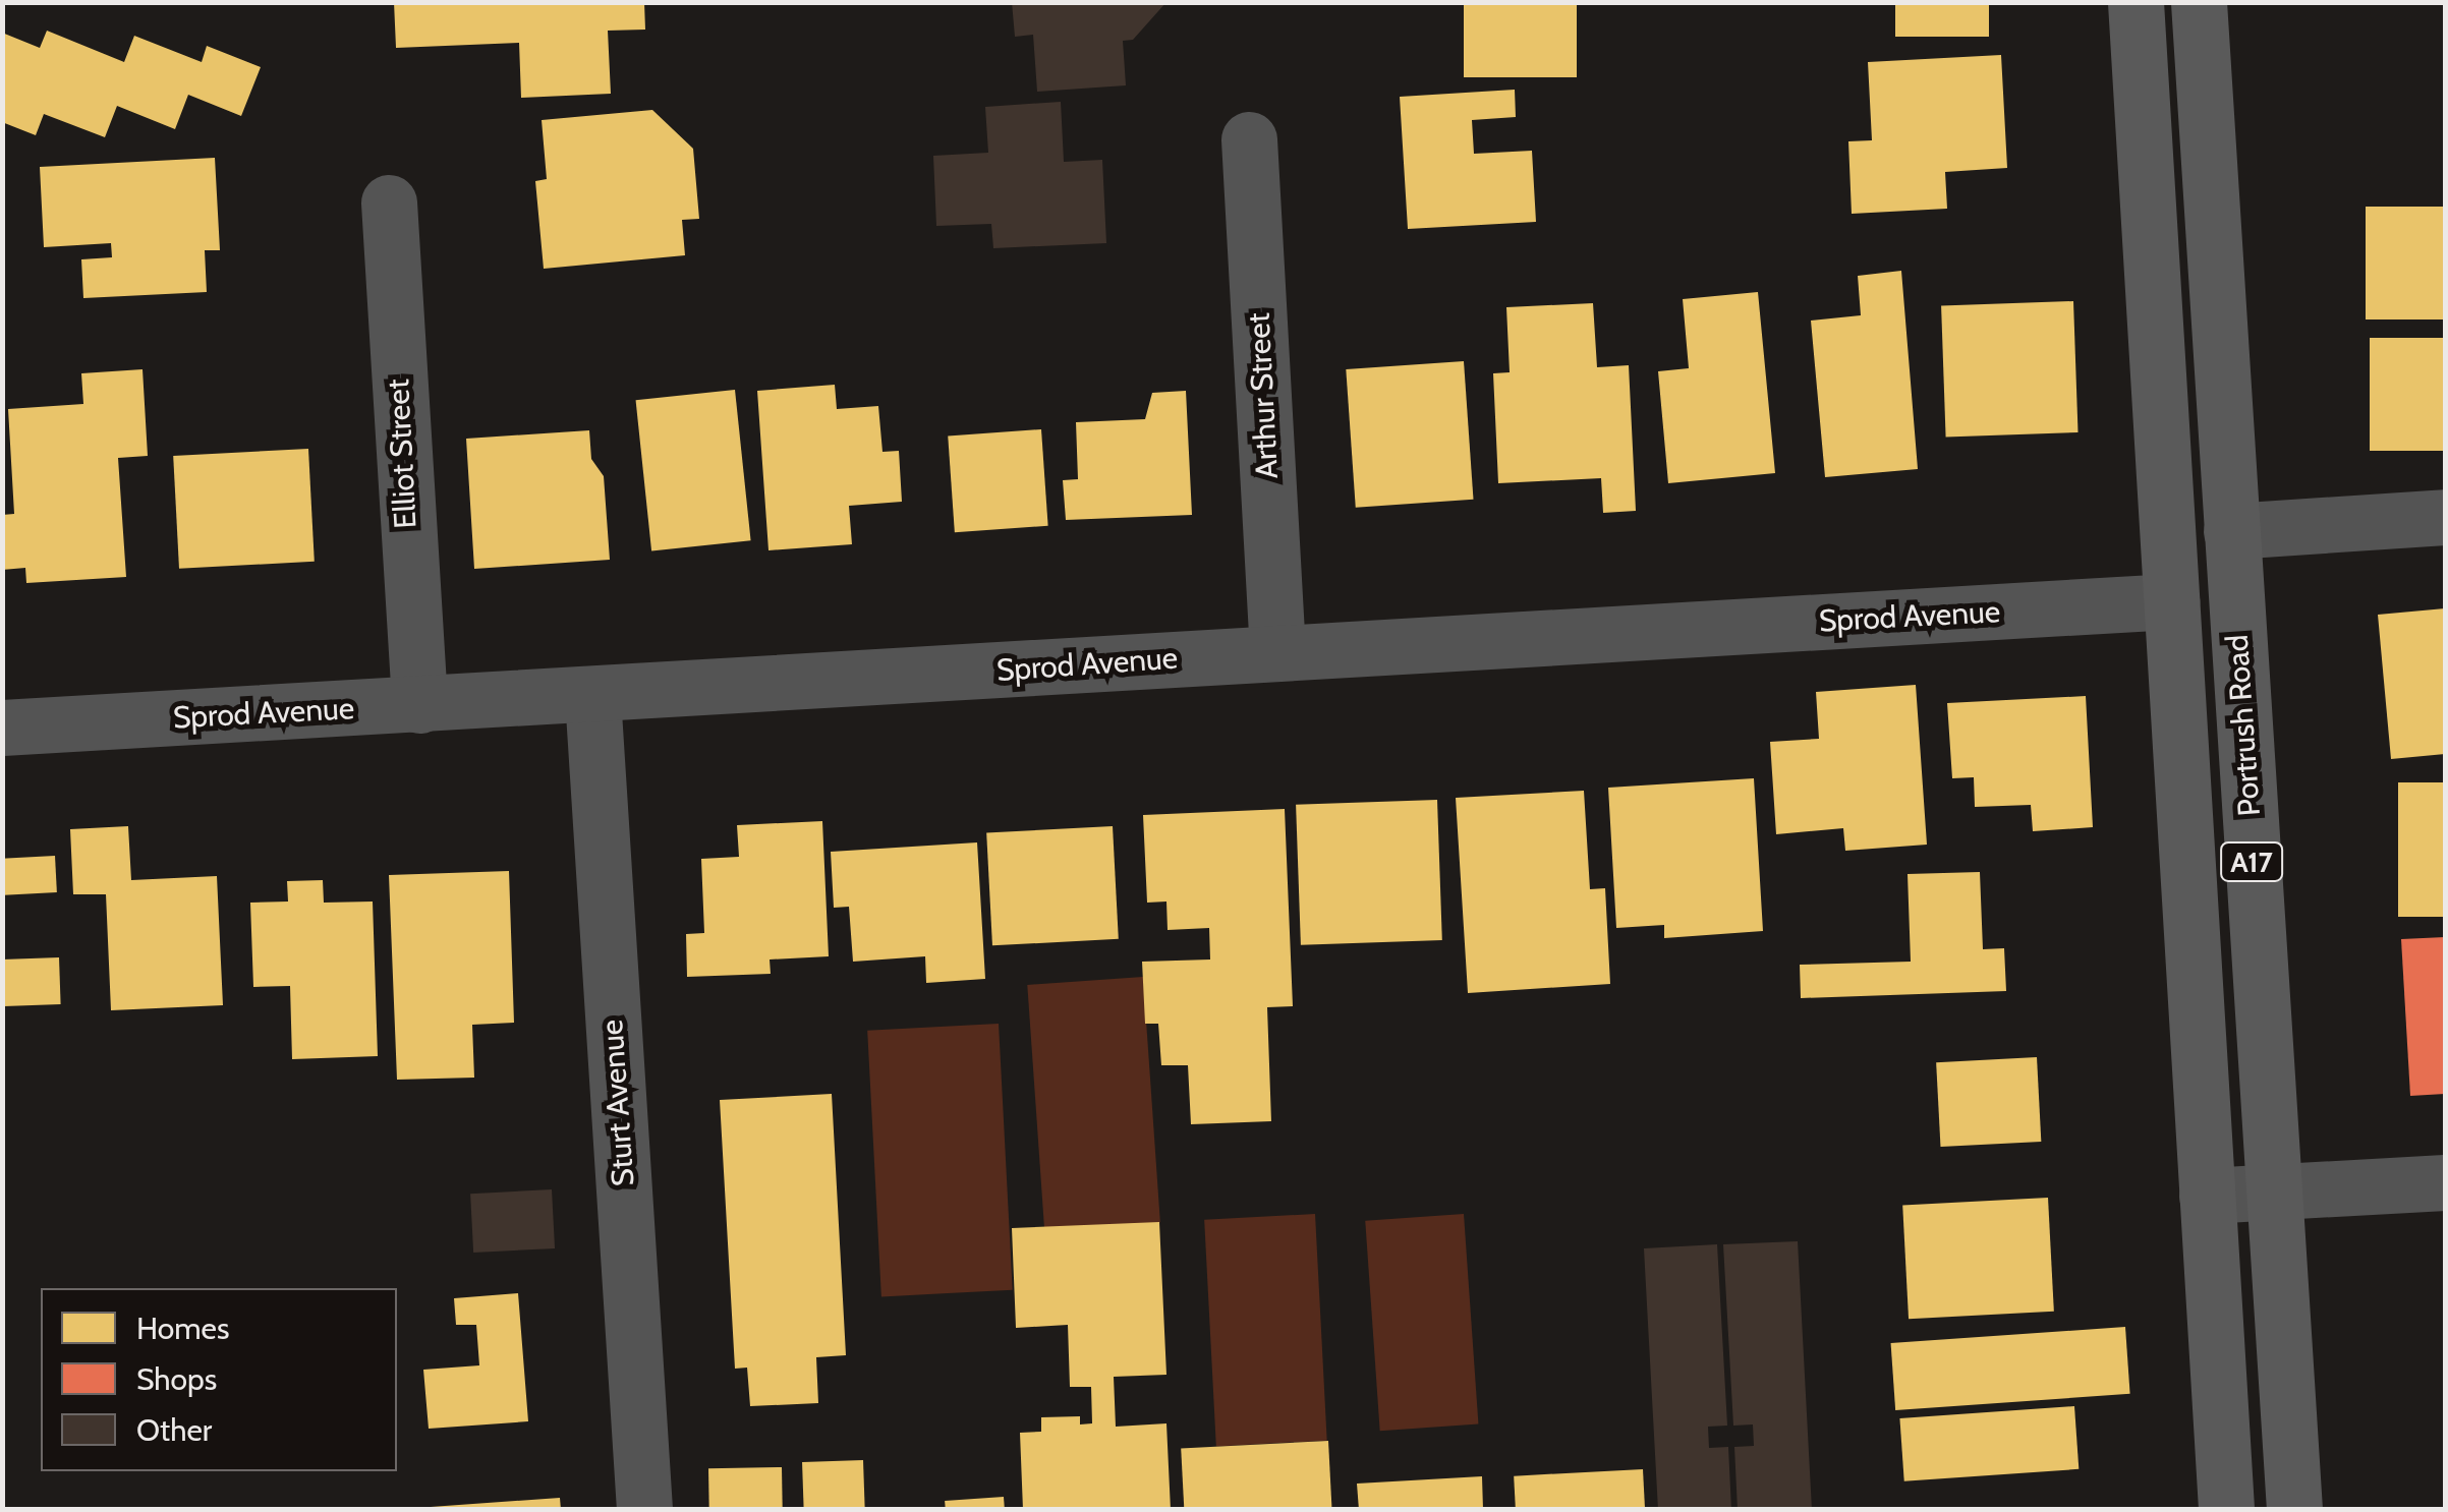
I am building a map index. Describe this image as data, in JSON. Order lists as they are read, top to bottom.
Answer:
{
  "streets": {
    "highway": ["Portrush Road", "A17"],
    "street": [
      "Arthur Street",
      "Elliot Street",
      "Sprod Avenue",
      "Sturt Avenue"
    ]
  },
  "crossings": [
    ["Arthur Street", "Sprod Avenue"],
    ["Elliot Street", "Sprod Avenue"],
    ["Sprod Avenue", "Portrush Road"],
    ["Sprod Avenue", "Sturt Avenue"]
  ],
  "legend": ["Homes", "Shops", "Other"]
}
